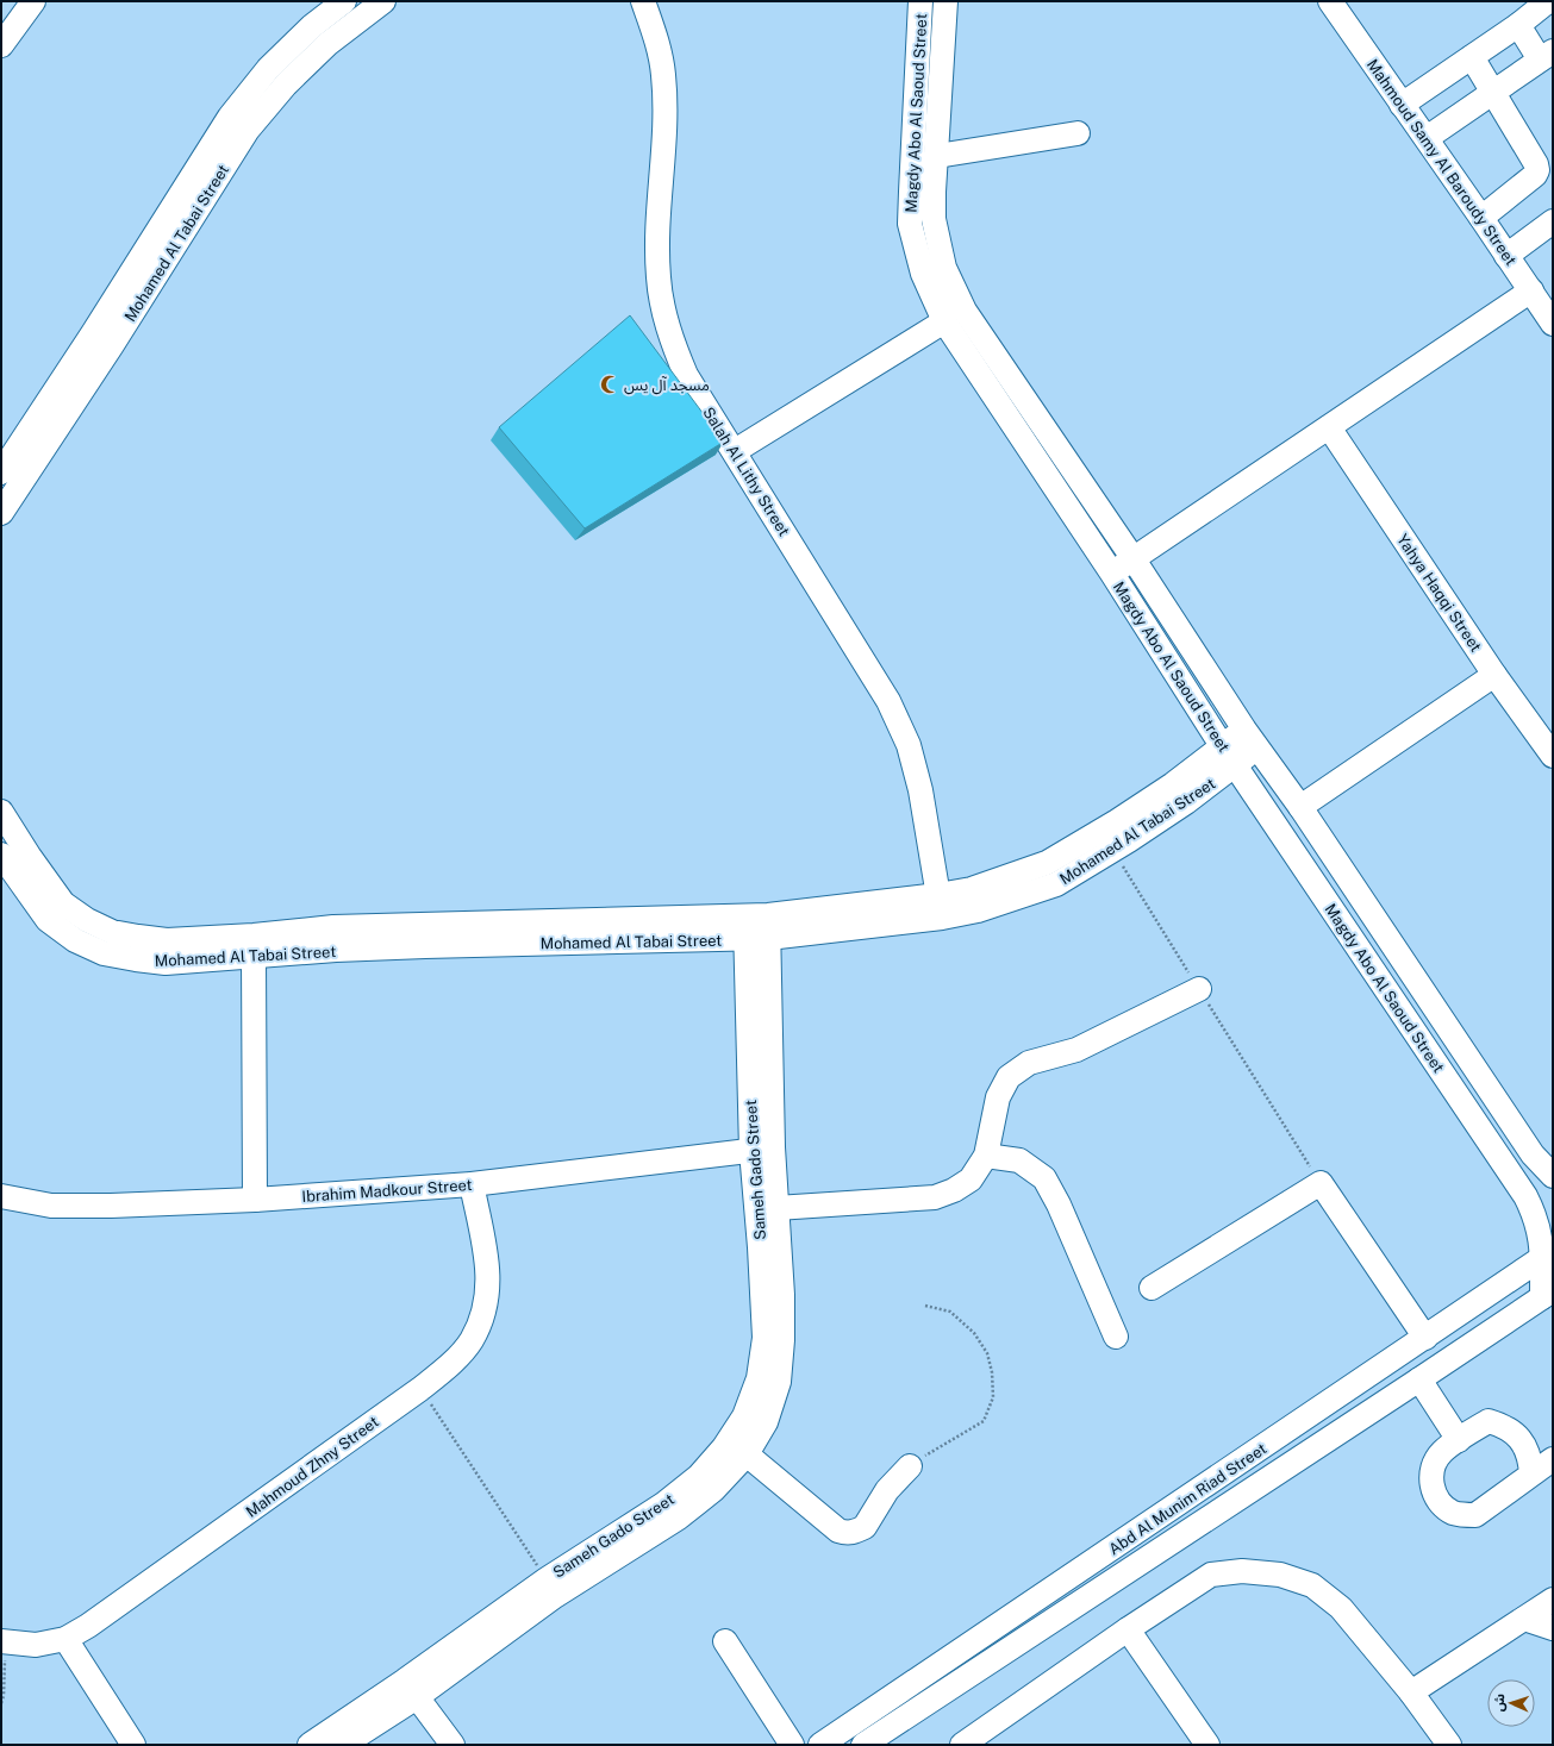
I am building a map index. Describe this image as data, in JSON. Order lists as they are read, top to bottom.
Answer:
{
  "streets": {
    "street": [
      "Magdy Abo Al Saoud Street",
      "Mahmoud Samy Al Baroudy Street",
      "Mohamed Al Tabai Street",
      "Salah Al Lithy Street",
      "Yahya Haqqi Street",
      "Sameh Gado Street",
      "Ibrahim Madkour Street",
      "Mahmoud Zhny Street",
      "Abd Al Munim Riad Street"
    ]
  },
  "crossings": [
    ["Magdy Abo Al Saoud Street", "Mohamed Al Tabai Street"],
    ["Magdy Abo Al Saoud Street", "Abd Al Munim Riad Street"],
    ["Mohamed Al Tabai Street", "Salah Al Lithy Street"],
    ["Mohamed Al Tabai Street", "Sameh Gado Street"],
    ["Sameh Gado Street", "Ibrahim Madkour Street"],
    ["Ibrahim Madkour Street", "Mahmoud Zhny Street"]
  ],
  "places": {
    "mosque": ["مسجد آل يس"]
  },
  "north": "left"
}
